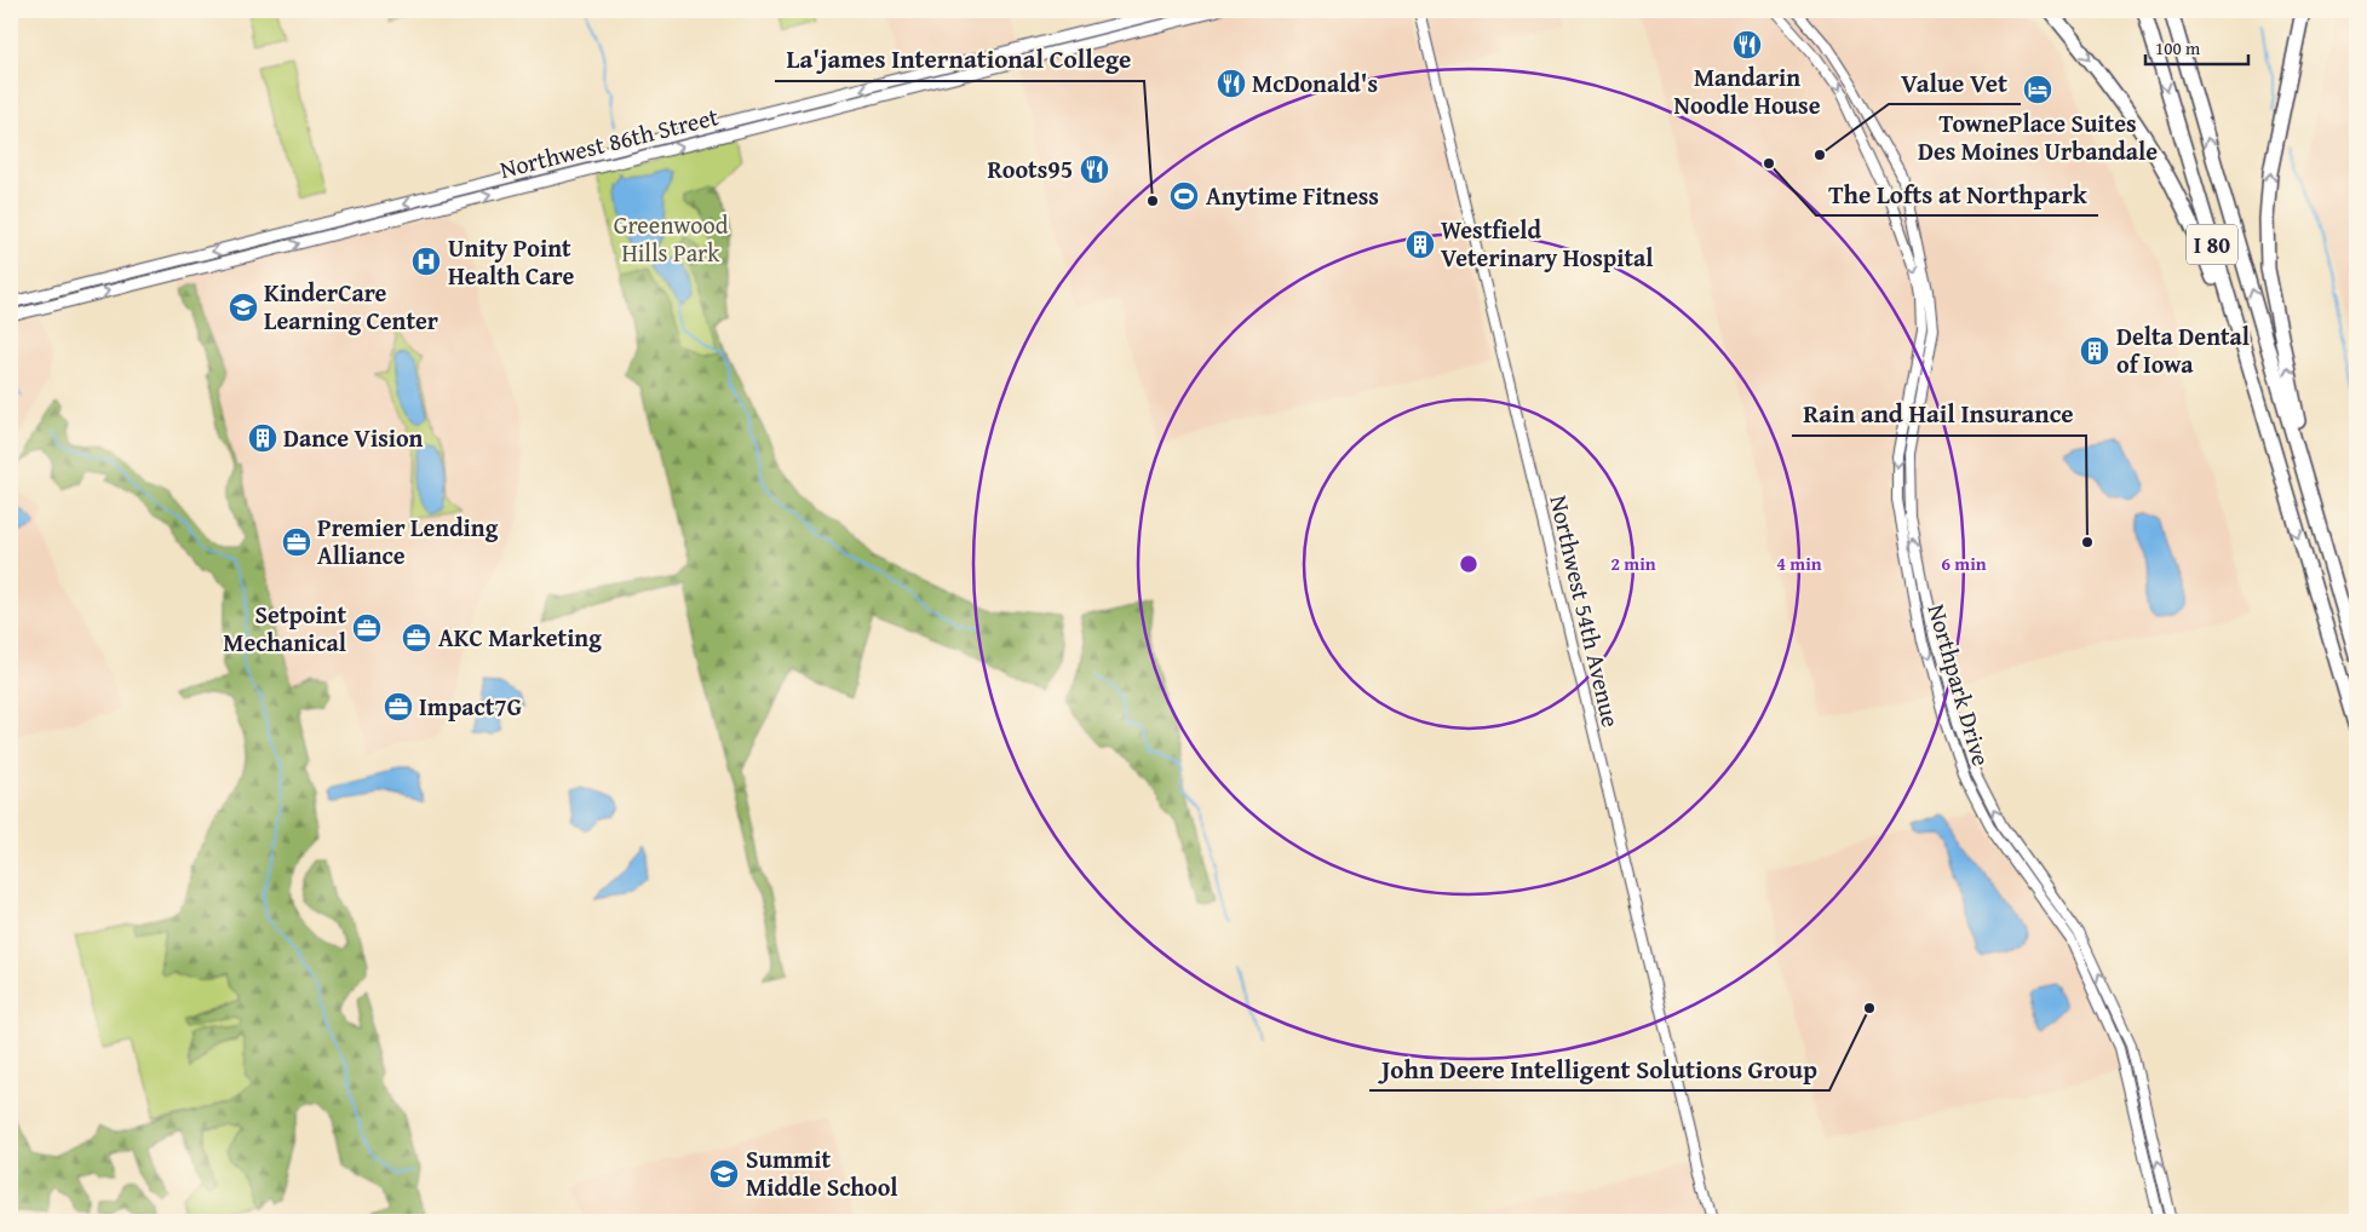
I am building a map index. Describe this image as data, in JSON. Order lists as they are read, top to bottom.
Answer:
{
  "streets": {
    "highway": ["I 80"],
    "main road": ["Northwest 86th Street"],
    "street": ["Northwest 54th Avenue", "Northpark Drive"]
  },
  "parks": ["Greenwood Hills Park"],
  "places": {
    "restaurant": ["Mandarin Noodle House", "McDonald's", "Roots95"],
    "hotel": ["TownePlace Suites Des Moines Urbandale"],
    "other": [
      "Value Vet",
      "The Lofts at Northpark",
      "La'james International College",
      "Rain and Hail Insurance",
      "John Deere Intelligent Solutions Group"
    ],
    "sports": ["Anytime Fitness"],
    "building": ["Westfield Veterinary Hospital", "Delta Dental of Iowa", "Dance Vision"],
    "hospital": ["Unity Point Health Care"],
    "school or university": ["KinderCare Learning Center", "Summit Middle School"],
    "office": [
      "Premier Lending Alliance",
      "Setpoint Mechanical",
      "AKC Marketing",
      "Impact7G"
    ]
  },
  "scale_bar": "100 m",
  "rings": ["2 min", "4 min", "6 min"]
}
